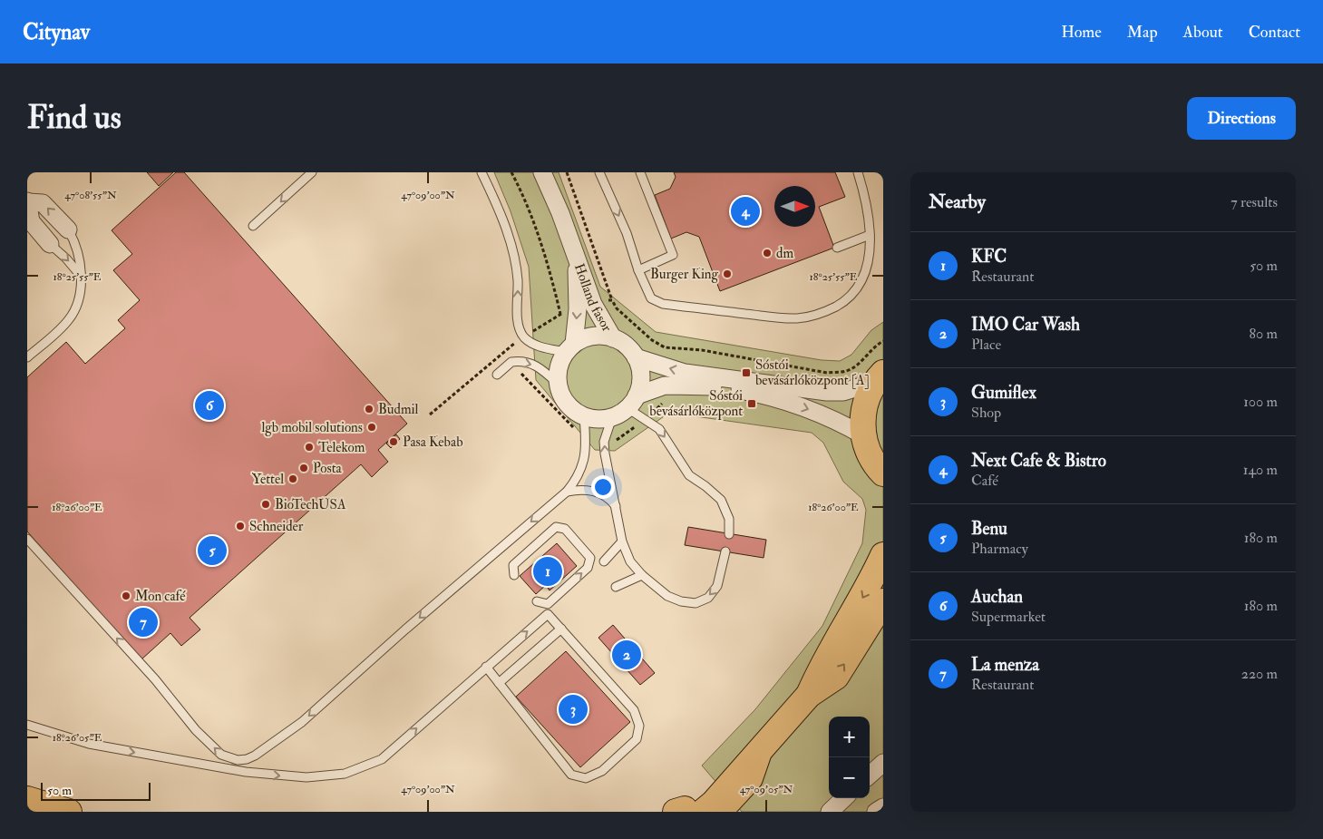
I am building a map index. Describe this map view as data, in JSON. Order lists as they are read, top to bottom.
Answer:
{
  "streets": {
    "street": ["Holland fasor"]
  },
  "places": {
    "other": [
      "dm",
      "Burger King",
      "Budmil",
      "lgb mobil solutions",
      "Pasa Kebab",
      "Telekom",
      "Posta",
      "Yettel",
      "BioTechUSA",
      "Schneider",
      "Mon café"
    ],
    "transit": ["Sóstói bevásárlóközpont [A]", "Sóstói bevásárlóközpont"]
  },
  "scale_bar": "50 m",
  "north": "right",
  "page": {
    "header": "Citynav",
    "nav": [
      "Home",
      "Map",
      "About",
      "Contact"
    ],
    "buttons": "Directions",
    "title": "Find us",
    "heading": ["Nearby", "7 results"],
    "pins": [
      "4",
      "6",
      "5",
      "1",
      "7",
      "2",
      "3"
    ],
    "list": [
      {
        "mark": "1",
        "name": "KFC",
        "note": "Restaurant",
        "value": "50 m"
      },
      {
        "mark": "2",
        "name": "IMO Car Wash",
        "note": "Place",
        "value": "80 m"
      },
      {
        "mark": "3",
        "name": "Gumiflex",
        "note": "Shop",
        "value": "100 m"
      },
      {
        "mark": "4",
        "name": "Next Cafe & Bistro",
        "note": "Café",
        "value": "140 m"
      },
      {
        "mark": "5",
        "name": "Benu",
        "note": "Pharmacy",
        "value": "180 m"
      },
      {
        "mark": "6",
        "name": "Auchan",
        "note": "Supermarket",
        "value": "180 m"
      },
      {
        "mark": "7",
        "name": "La menza",
        "note": "Restaurant",
        "value": "220 m"
      }
    ],
    "map_buttons": ["+", "−"],
    "scale": "50 m"
  },
  "coordinates": [
    "47°08'55\"N",
    "47°09'00\"N",
    "18°25'55\"E",
    "18°26'00\"E",
    "18°26'05\"E",
    "47°09'05\"N"
  ]
}
